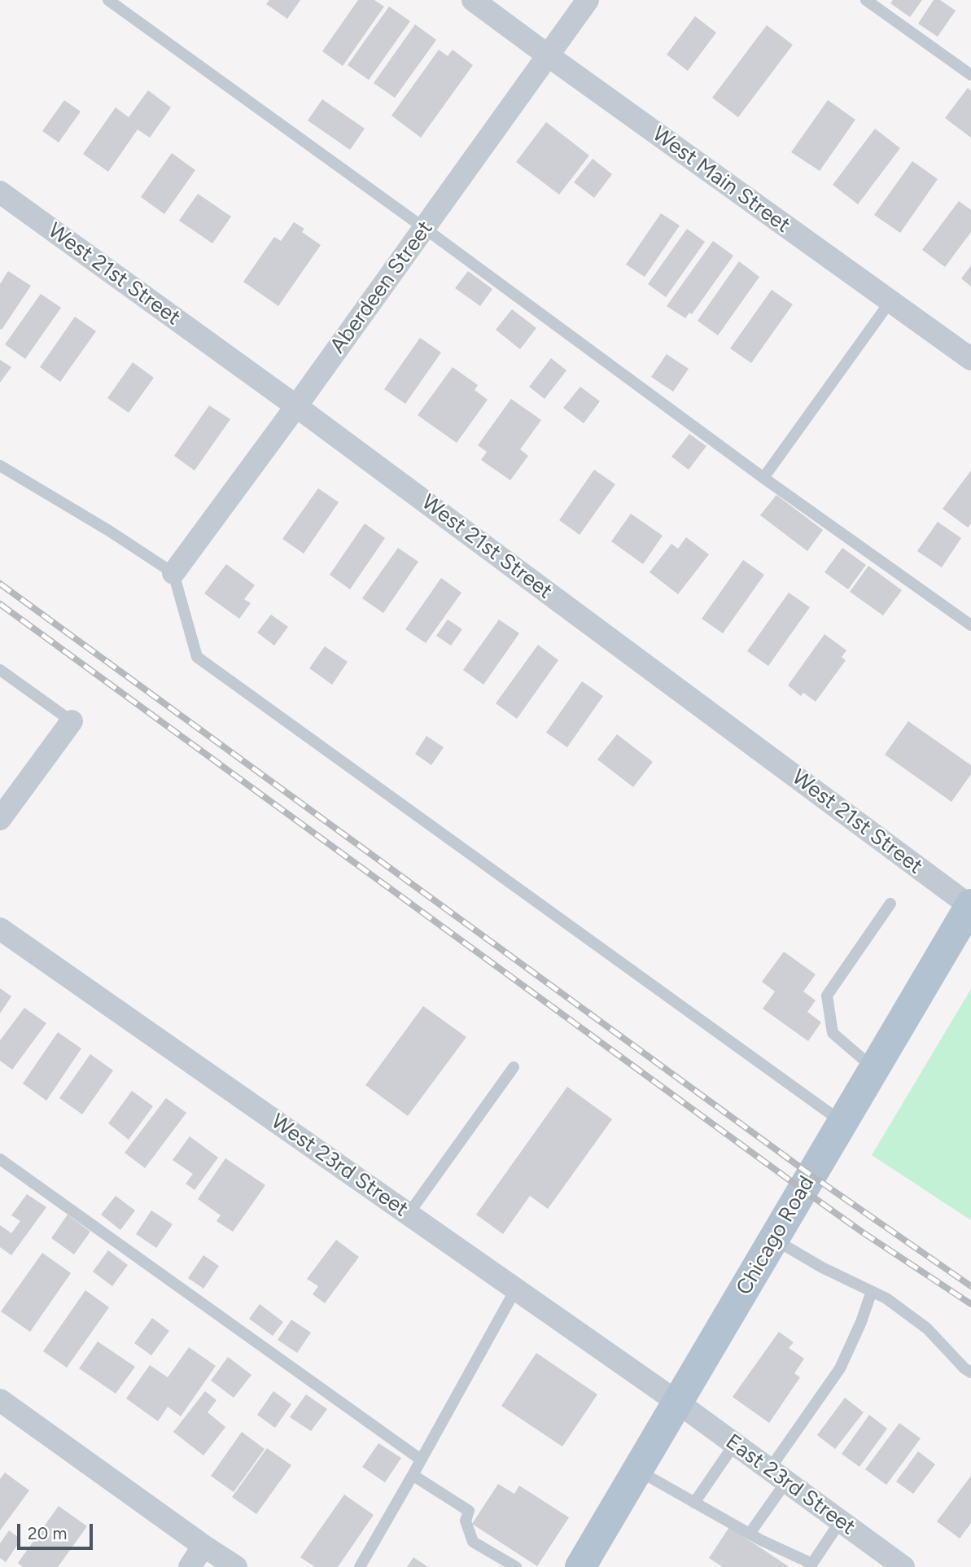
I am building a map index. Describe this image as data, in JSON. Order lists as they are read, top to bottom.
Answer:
{
  "streets": {
    "main road": ["Chicago Road"],
    "street": [
      "West Main Street",
      "West 21st Street",
      "Aberdeen Street",
      "West 23rd Street",
      "East 23rd Street"
    ]
  },
  "crossings": [
    ["West Main Street", "Aberdeen Street"],
    ["West 21st Street", "Aberdeen Street"],
    ["West 21st Street", "Chicago Road"],
    ["West 23rd Street", "Chicago Road"],
    ["West 23rd Street", "East 23rd Street"],
    ["Chicago Road", "East 23rd Street"]
  ],
  "scale_bar": "20 m"
}
